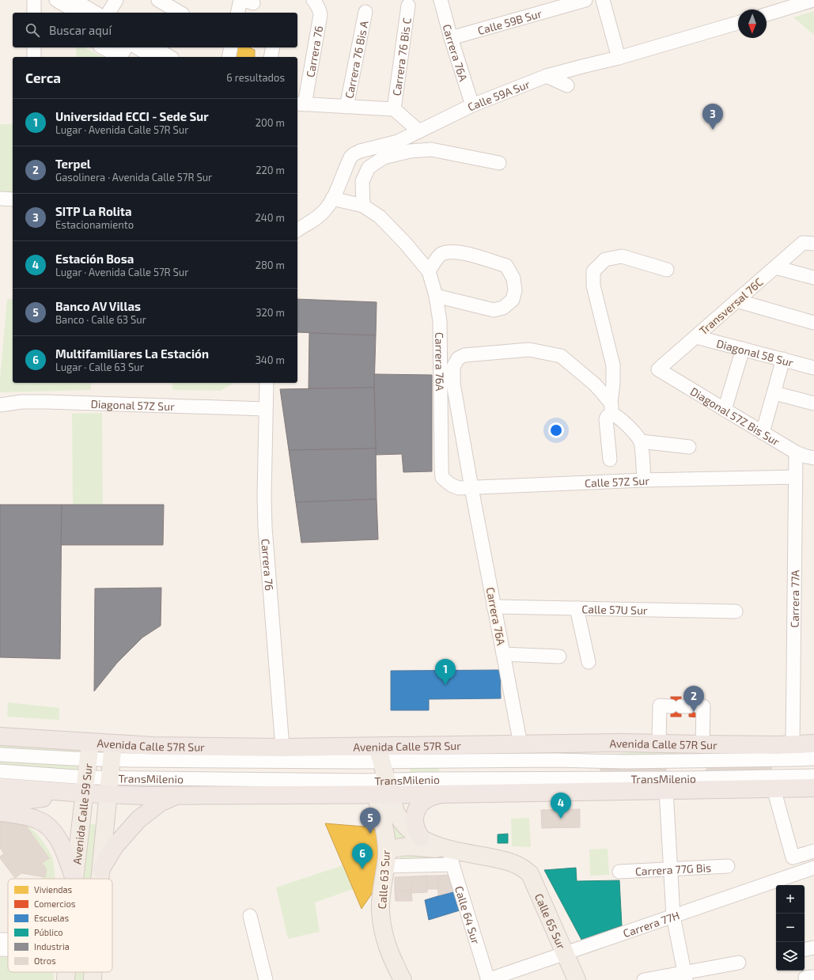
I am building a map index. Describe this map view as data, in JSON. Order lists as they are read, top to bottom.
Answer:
{
  "streets": {
    "highway": ["Avenida Calle 57R Sur"],
    "main road": ["Avenida Calle 59 Sur", "Calle 63 Sur", "Calle 65 Sur"],
    "street": [
      "Calle 59B Sur",
      "Carrera 76",
      "Carrera 76A",
      "Carrera 76 Bis C",
      "Carrera 76 Bis A",
      "Calle 59A Sur",
      "Transversal 76C",
      "Diagonal 58 Sur",
      "Diagonal 57Z Sur",
      "Diagonal 57Z Bis Sur",
      "Calle 57Z Sur",
      "Carrera 77A",
      "Calle 57U Sur",
      "TransMilenio",
      "Carrera 77G Bis",
      "Calle 64 Sur",
      "Carrera 77H"
    ]
  },
  "crossings": [
    ["Calle 59B Sur", "Carrera 76A"],
    ["Carrera 76", "Diagonal 57Z Sur"],
    ["Carrera 76", "Avenida Calle 57R Sur"],
    ["Carrera 76A", "Calle 59A Sur"],
    ["Carrera 76A", "Calle 57Z Sur"],
    ["Carrera 76A", "Calle 57U Sur"],
    ["Carrera 76A", "Avenida Calle 57R Sur"],
    ["Transversal 76C", "Diagonal 58 Sur"],
    ["Transversal 76C", "Diagonal 57Z Bis Sur"],
    ["Diagonal 57Z Bis Sur", "Carrera 77A"],
    ["Calle 57Z Sur", "Carrera 77A"],
    ["Carrera 77A", "Avenida Calle 57R Sur"],
    ["Avenida Calle 57R Sur", "TransMilenio"],
    ["Avenida Calle 57R Sur", "Avenida Calle 59 Sur"],
    ["Avenida Calle 57R Sur", "Calle 63 Sur"],
    ["TransMilenio", "Calle 63 Sur"],
    ["Calle 63 Sur", "Calle 64 Sur"],
    ["Calle 63 Sur", "Calle 65 Sur"],
    ["Calle 64 Sur", "Calle 65 Sur"],
    ["Calle 64 Sur", "Carrera 77H"],
    ["Calle 65 Sur", "Carrera 77H"]
  ],
  "legend": [
    "Viviendas",
    "Comercios",
    "Escuelas",
    "Público",
    "Industria",
    "Otros"
  ],
  "north": "bottom",
  "page": {
    "search": "Buscar aquí",
    "heading": ["Cerca", "6 resultados"],
    "list": [
      {
        "mark": "1",
        "name": "Universidad ECCI - Sede Sur",
        "note": "Lugar · Avenida Calle 57R Sur",
        "value": "200 m"
      },
      {
        "mark": "2",
        "name": "Terpel",
        "note": "Gasolinera · Avenida Calle 57R Sur",
        "value": "220 m"
      },
      {
        "mark": "3",
        "name": "SITP La Rolita",
        "note": "Estacionamiento",
        "value": "240 m"
      },
      {
        "mark": "4",
        "name": "Estación Bosa",
        "note": "Lugar · Avenida Calle 57R Sur",
        "value": "280 m"
      },
      {
        "mark": "5",
        "name": "Banco AV Villas",
        "note": "Banco · Calle 63 Sur",
        "value": "320 m"
      },
      {
        "mark": "6",
        "name": "Multifamiliares La Estación",
        "note": "Lugar · Calle 63 Sur",
        "value": "340 m"
      }
    ],
    "pins": [
      "3",
      "1",
      "2",
      "4",
      "5",
      "6"
    ],
    "map_buttons": ["+", "−"]
  }
}
